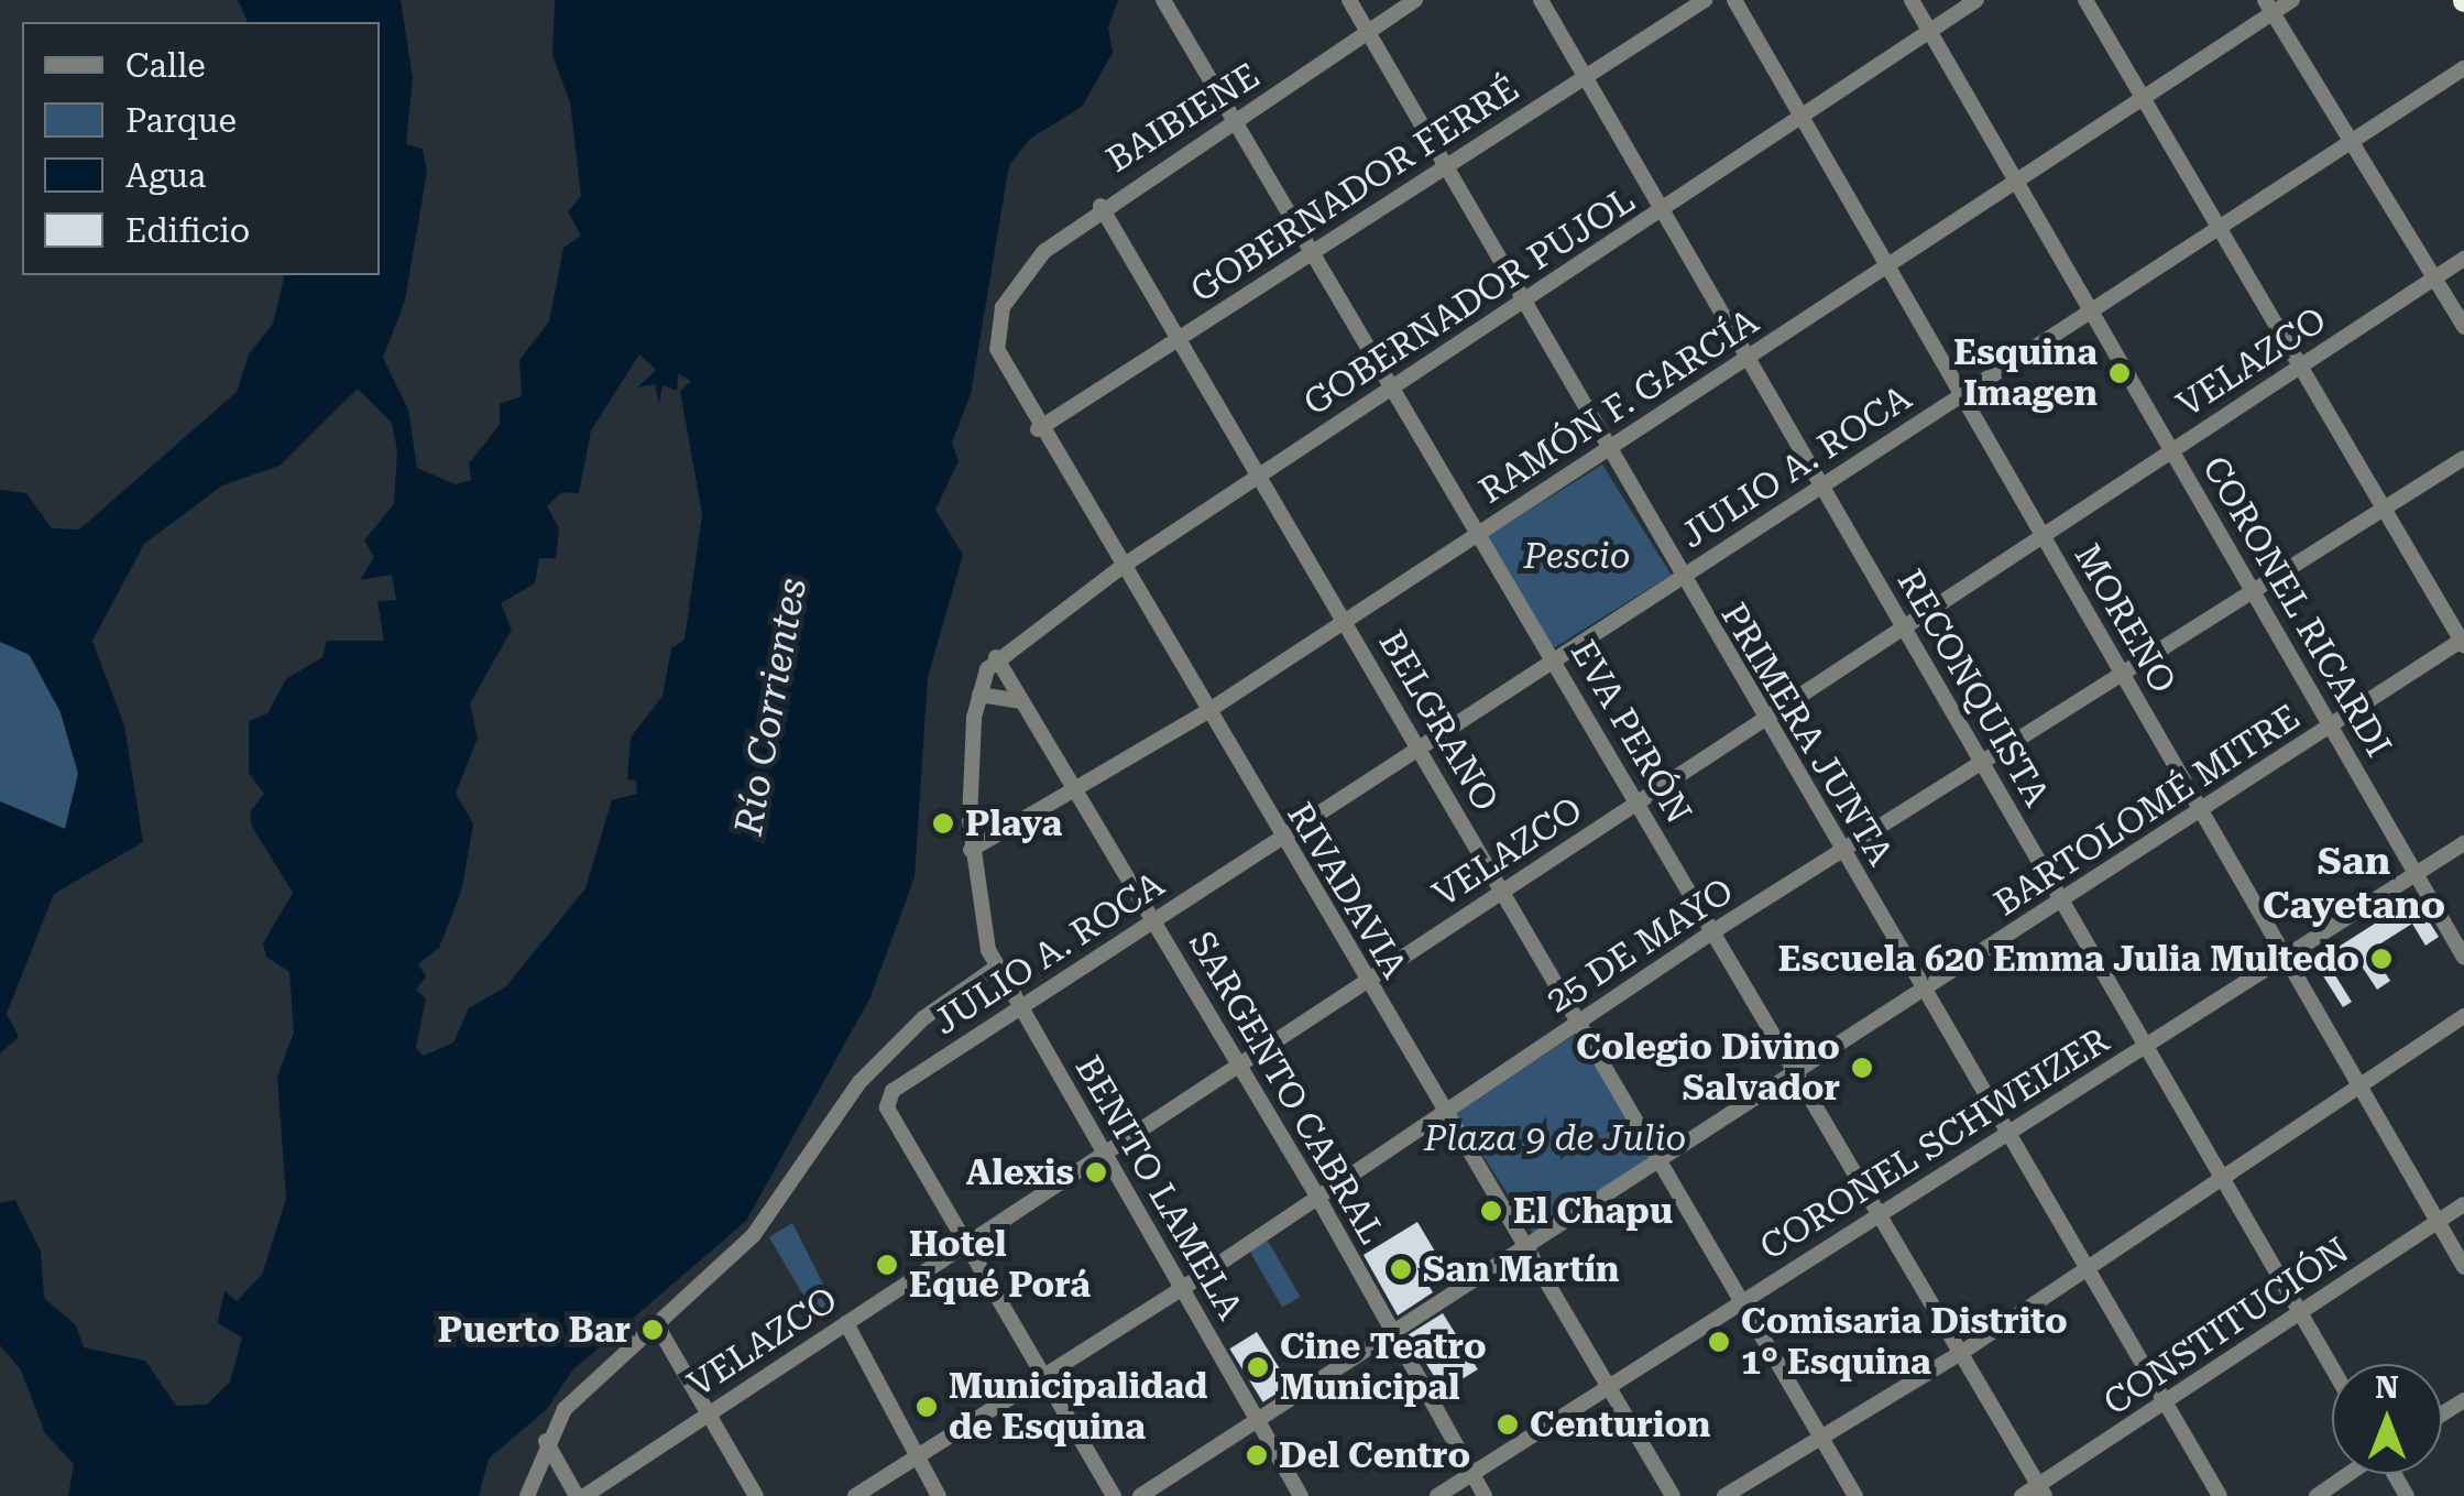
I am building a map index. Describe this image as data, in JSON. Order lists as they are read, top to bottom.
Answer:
{
  "streets": {
    "street": [
      "BAIBIENE",
      "GOBERNADOR FERRÉ",
      "GOBERNADOR PUJOL",
      "VELAZCO",
      "RAMÓN F. GARCÍA",
      "JULIO A. ROCA",
      "CORONEL RICARDI",
      "MORENO",
      "RECONQUISTA",
      "BELGRANO",
      "EVA PERÓN",
      "PRIMERA JUNTA",
      "BARTOLOMÉ MITRE",
      "RIVADAVIA",
      "25 DE MAYO",
      "SARGENTO CABRAL",
      "CORONEL SCHWEIZER",
      "BENITO LAMELA",
      "CONSTITUCIÓN"
    ]
  },
  "crossings": [
    ["BAIBIENE", "BELGRANO"],
    ["BAIBIENE", "EVA PERÓN"],
    ["BAIBIENE", "PRIMERA JUNTA"],
    ["BAIBIENE", "RIVADAVIA"],
    ["GOBERNADOR FERRÉ", "RECONQUISTA"],
    ["GOBERNADOR FERRÉ", "BELGRANO"],
    ["GOBERNADOR FERRÉ", "EVA PERÓN"],
    ["GOBERNADOR FERRÉ", "PRIMERA JUNTA"],
    ["GOBERNADOR FERRÉ", "RIVADAVIA"],
    ["GOBERNADOR PUJOL", "CORONEL RICARDI"],
    ["GOBERNADOR PUJOL", "MORENO"],
    ["GOBERNADOR PUJOL", "RECONQUISTA"],
    ["GOBERNADOR PUJOL", "BELGRANO"],
    ["GOBERNADOR PUJOL", "EVA PERÓN"],
    ["GOBERNADOR PUJOL", "PRIMERA JUNTA"],
    ["GOBERNADOR PUJOL", "RIVADAVIA"],
    ["GOBERNADOR PUJOL", "SARGENTO CABRAL"],
    ["VELAZCO", "JULIO A. ROCA"],
    ["VELAZCO", "CORONEL RICARDI"],
    ["VELAZCO", "MORENO"],
    ["VELAZCO", "RECONQUISTA"],
    ["VELAZCO", "BELGRANO"],
    ["VELAZCO", "EVA PERÓN"],
    ["VELAZCO", "PRIMERA JUNTA"],
    ["VELAZCO", "RIVADAVIA"],
    ["VELAZCO", "SARGENTO CABRAL"],
    ["VELAZCO", "BENITO LAMELA"],
    ["RAMÓN F. GARCÍA", "CORONEL RICARDI"],
    ["RAMÓN F. GARCÍA", "MORENO"],
    ["RAMÓN F. GARCÍA", "RECONQUISTA"],
    ["RAMÓN F. GARCÍA", "BELGRANO"],
    ["RAMÓN F. GARCÍA", "EVA PERÓN"],
    ["RAMÓN F. GARCÍA", "PRIMERA JUNTA"],
    ["RAMÓN F. GARCÍA", "RIVADAVIA"],
    ["RAMÓN F. GARCÍA", "SARGENTO CABRAL"],
    ["RAMÓN F. GARCÍA", "BENITO LAMELA"],
    ["JULIO A. ROCA", "CORONEL RICARDI"],
    ["JULIO A. ROCA", "MORENO"],
    ["JULIO A. ROCA", "RECONQUISTA"],
    ["JULIO A. ROCA", "BELGRANO"],
    ["JULIO A. ROCA", "EVA PERÓN"],
    ["JULIO A. ROCA", "PRIMERA JUNTA"],
    ["JULIO A. ROCA", "RIVADAVIA"],
    ["JULIO A. ROCA", "SARGENTO CABRAL"],
    ["JULIO A. ROCA", "BENITO LAMELA"],
    ["CORONEL RICARDI", "BARTOLOMÉ MITRE"],
    ["CORONEL RICARDI", "25 DE MAYO"],
    ["CORONEL RICARDI", "CORONEL SCHWEIZER"],
    ["MORENO", "BARTOLOMÉ MITRE"],
    ["MORENO", "25 DE MAYO"],
    ["MORENO", "CORONEL SCHWEIZER"],
    ["MORENO", "CONSTITUCIÓN"],
    ["RECONQUISTA", "BARTOLOMÉ MITRE"],
    ["RECONQUISTA", "25 DE MAYO"],
    ["RECONQUISTA", "CORONEL SCHWEIZER"],
    ["RECONQUISTA", "CONSTITUCIÓN"],
    ["BELGRANO", "BARTOLOMÉ MITRE"],
    ["BELGRANO", "25 DE MAYO"],
    ["BELGRANO", "CORONEL SCHWEIZER"],
    ["EVA PERÓN", "BARTOLOMÉ MITRE"],
    ["EVA PERÓN", "25 DE MAYO"],
    ["EVA PERÓN", "CORONEL SCHWEIZER"],
    ["EVA PERÓN", "CONSTITUCIÓN"],
    ["PRIMERA JUNTA", "BARTOLOMÉ MITRE"],
    ["PRIMERA JUNTA", "25 DE MAYO"],
    ["PRIMERA JUNTA", "CORONEL SCHWEIZER"],
    ["PRIMERA JUNTA", "CONSTITUCIÓN"],
    ["BARTOLOMÉ MITRE", "RIVADAVIA"],
    ["BARTOLOMÉ MITRE", "SARGENTO CABRAL"],
    ["BARTOLOMÉ MITRE", "BENITO LAMELA"],
    ["RIVADAVIA", "25 DE MAYO"],
    ["RIVADAVIA", "CORONEL SCHWEIZER"],
    ["25 DE MAYO", "SARGENTO CABRAL"],
    ["25 DE MAYO", "BENITO LAMELA"],
    ["SARGENTO CABRAL", "CORONEL SCHWEIZER"]
  ],
  "districts": ["San Cayetano"],
  "water": ["Río Corrientes"],
  "parks": ["Pescio", "Plaza 9 de Julio"],
  "places": [
    "Esquina Imagen",
    "Playa",
    "Escuela 620 Emma Julia Multedo",
    "Colegio Divino Salvador",
    "Alexis",
    "El Chapu",
    "Hotel Equé Porá",
    "San Martín",
    "Puerto Bar",
    "Comisaria Distrito 1° Esquina",
    "Cine Teatro Municipal",
    "Municipalidad de Esquina",
    "Centurion",
    "Del Centro"
  ],
  "legend": [
    "Calle",
    "Parque",
    "Agua",
    "Edificio"
  ],
  "north": "top"
}
